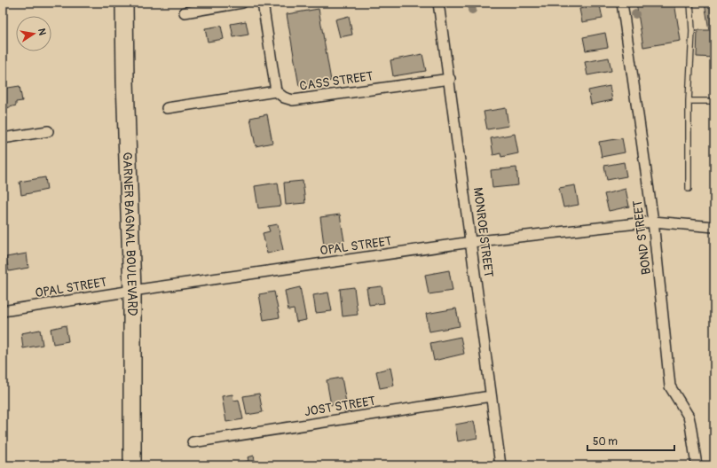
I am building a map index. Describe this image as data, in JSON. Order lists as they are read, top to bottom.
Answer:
{
  "streets": {
    "highway": ["GARNER BAGNAL BOULEVARD"],
    "street": [
      "CASS STREET",
      "MONROE STREET",
      "BOND STREET",
      "OPAL STREET",
      "JOST STREET"
    ]
  },
  "crossings": [
    ["CASS STREET", "MONROE STREET"],
    ["MONROE STREET", "OPAL STREET"],
    ["MONROE STREET", "JOST STREET"],
    ["GARNER BAGNAL BOULEVARD", "OPAL STREET"],
    ["BOND STREET", "OPAL STREET"]
  ],
  "scale_bar": "50 m",
  "north": "right"
}
